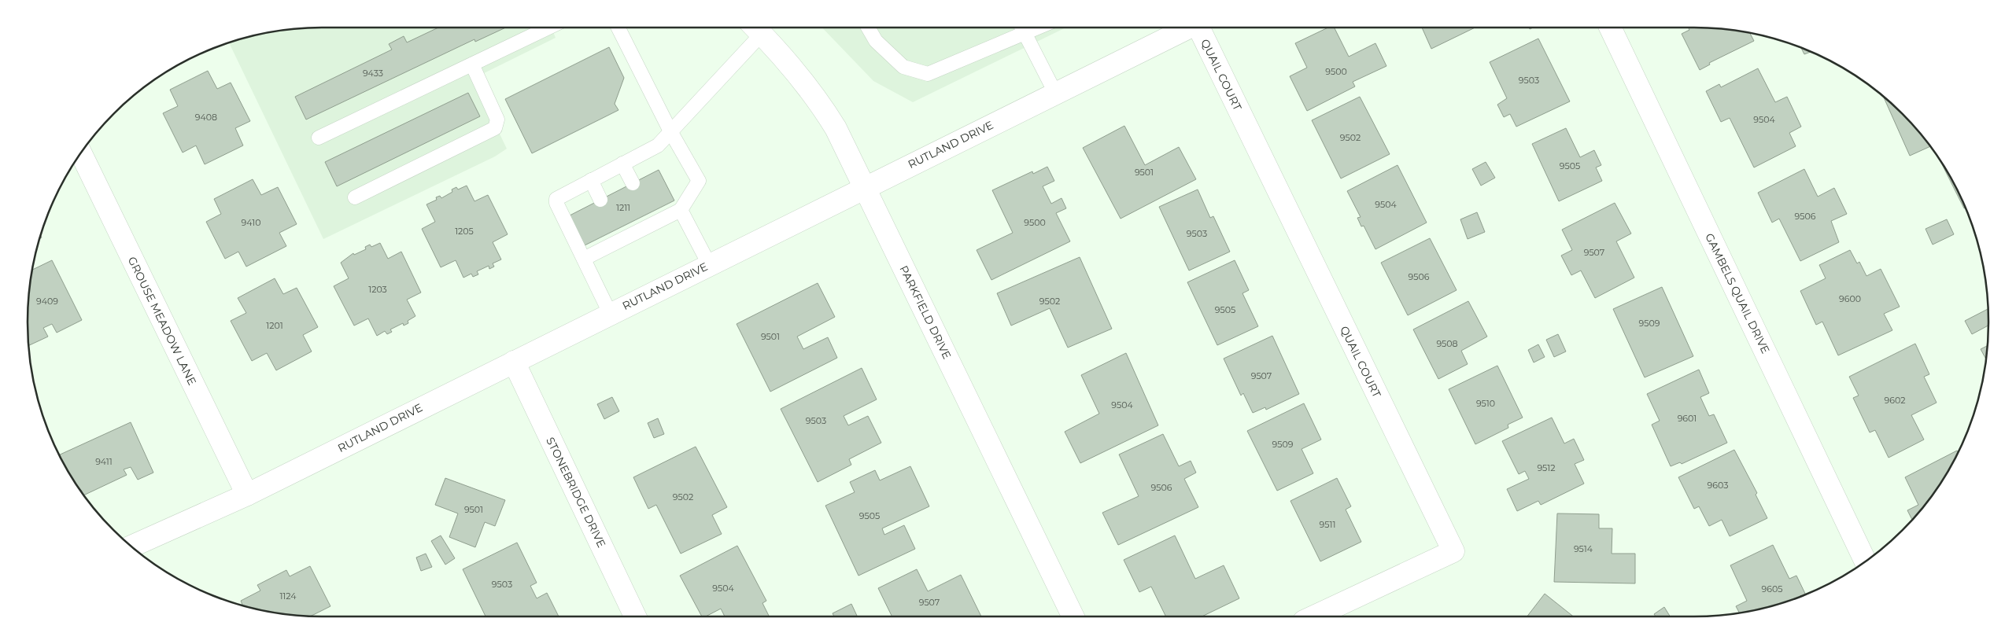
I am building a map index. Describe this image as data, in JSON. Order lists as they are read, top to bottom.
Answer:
{
  "streets": {
    "street": [
      "QUAIL COURT",
      "RUTLAND DRIVE",
      "GAMBELS QUAIL DRIVE",
      "PARKFIELD DRIVE",
      "GROUSE MEADOW LANE",
      "STONEBRIDGE DRIVE"
    ]
  },
  "crossings": [
    ["RUTLAND DRIVE", "PARKFIELD DRIVE"],
    ["RUTLAND DRIVE", "GROUSE MEADOW LANE"],
    ["RUTLAND DRIVE", "STONEBRIDGE DRIVE"]
  ],
  "house_numbers": [
    "9500",
    "9433",
    "9503",
    "9408",
    "9504",
    "9502",
    "9505",
    "9501",
    "9504",
    "1211",
    "9506",
    "9410",
    "9500",
    "1205",
    "9503",
    "9507",
    "9506",
    "1203",
    "9600",
    "9409",
    "9502",
    "9505",
    "9509",
    "1201",
    "9501",
    "9508",
    "9507",
    "9602",
    "9510",
    "9504",
    "9601",
    "9503",
    "9509",
    "9411",
    "9512",
    "9603",
    "9506",
    "9502",
    "9501",
    "9505",
    "9511",
    "9514",
    "9503",
    "9504",
    "9605",
    "1124",
    "9507"
  ]
}
